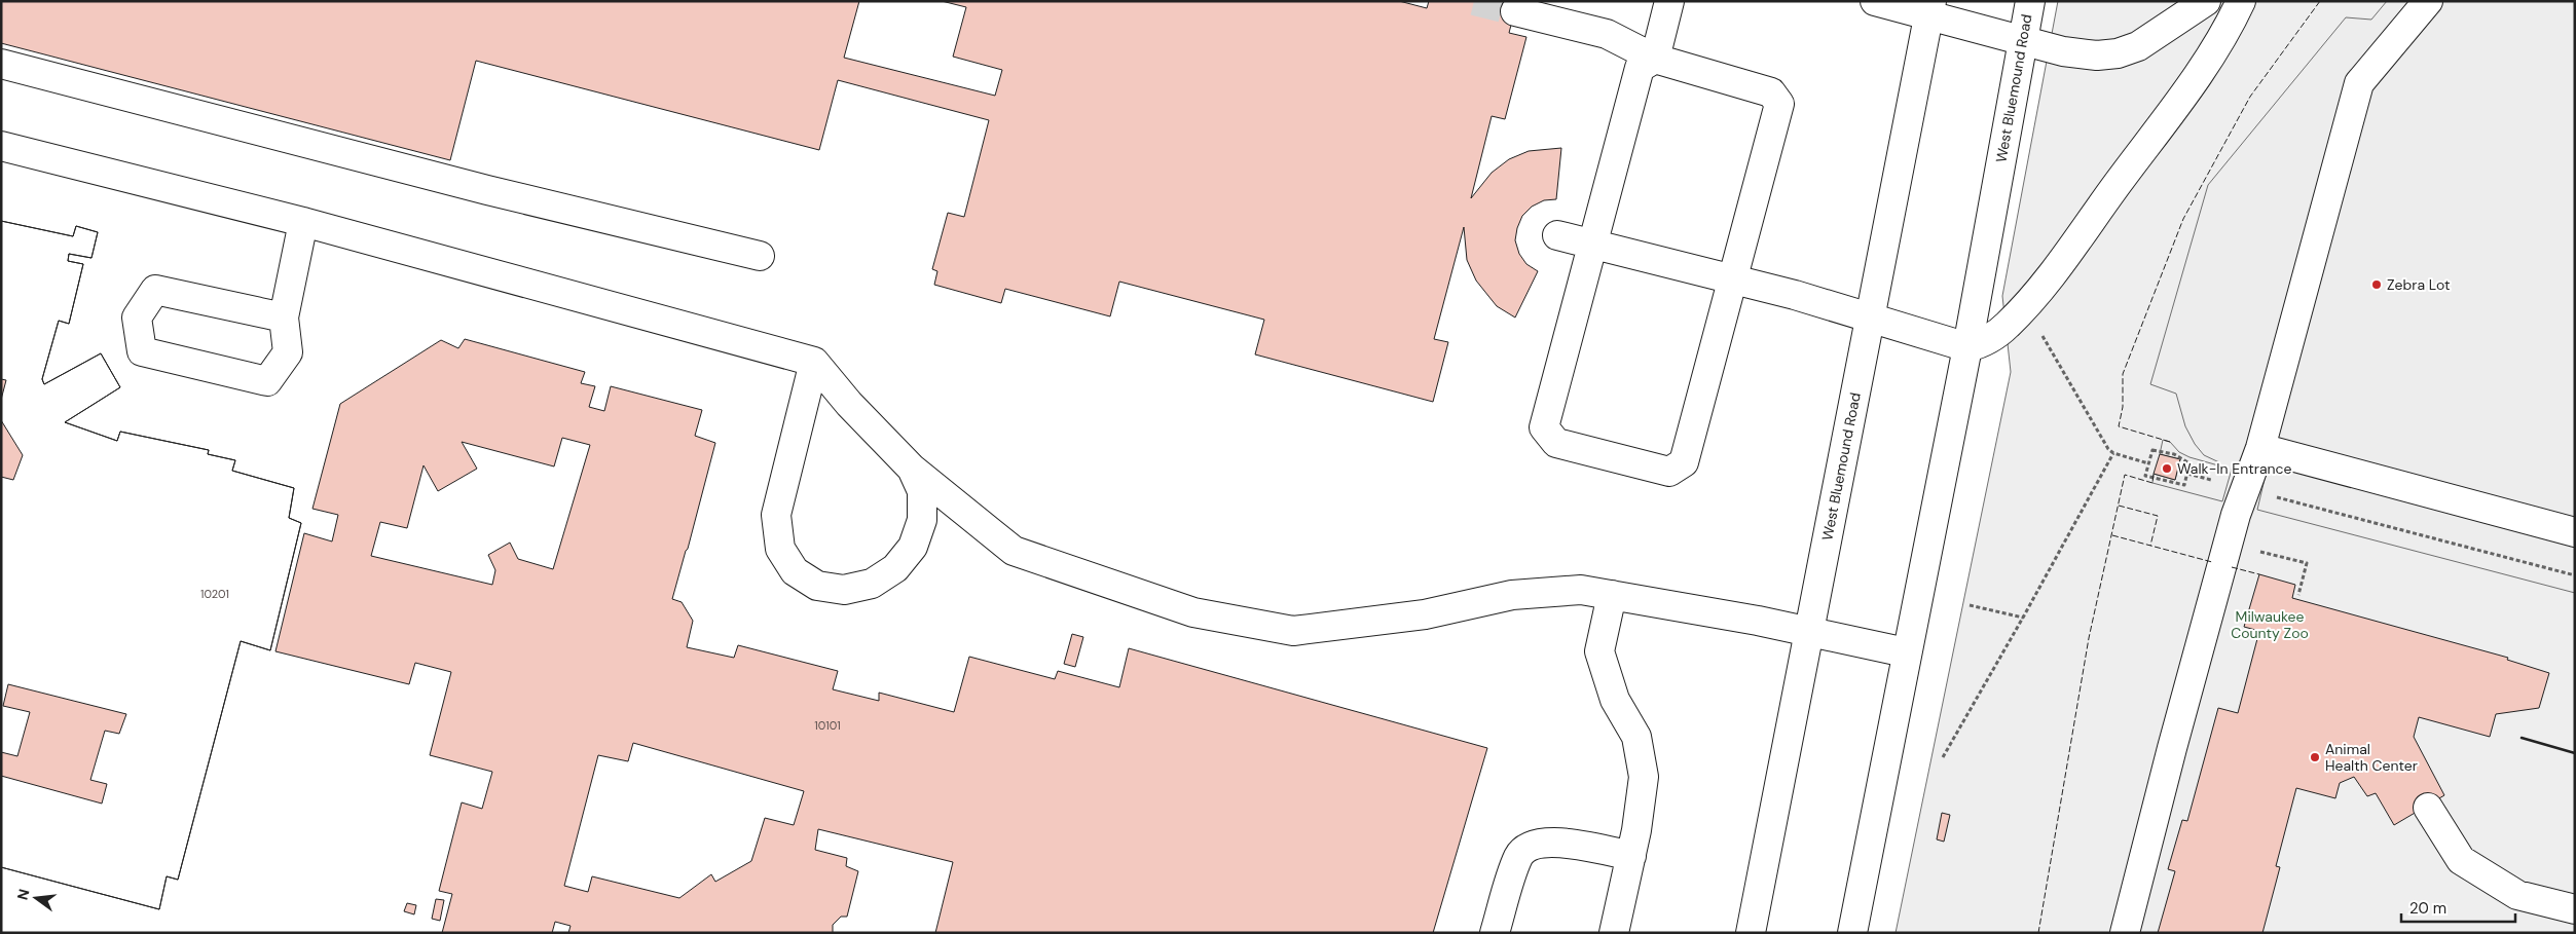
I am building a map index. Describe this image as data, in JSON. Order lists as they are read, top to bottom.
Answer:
{
  "streets": {
    "main road": ["West Bluemound Road"]
  },
  "parks": ["Milwaukee County Zoo"],
  "places": ["Zebra Lot", "Walk-In Entrance", "Animal Health Center"],
  "house_numbers": ["10201", "10101"],
  "scale_bar": "20 m",
  "north": "left"
}
